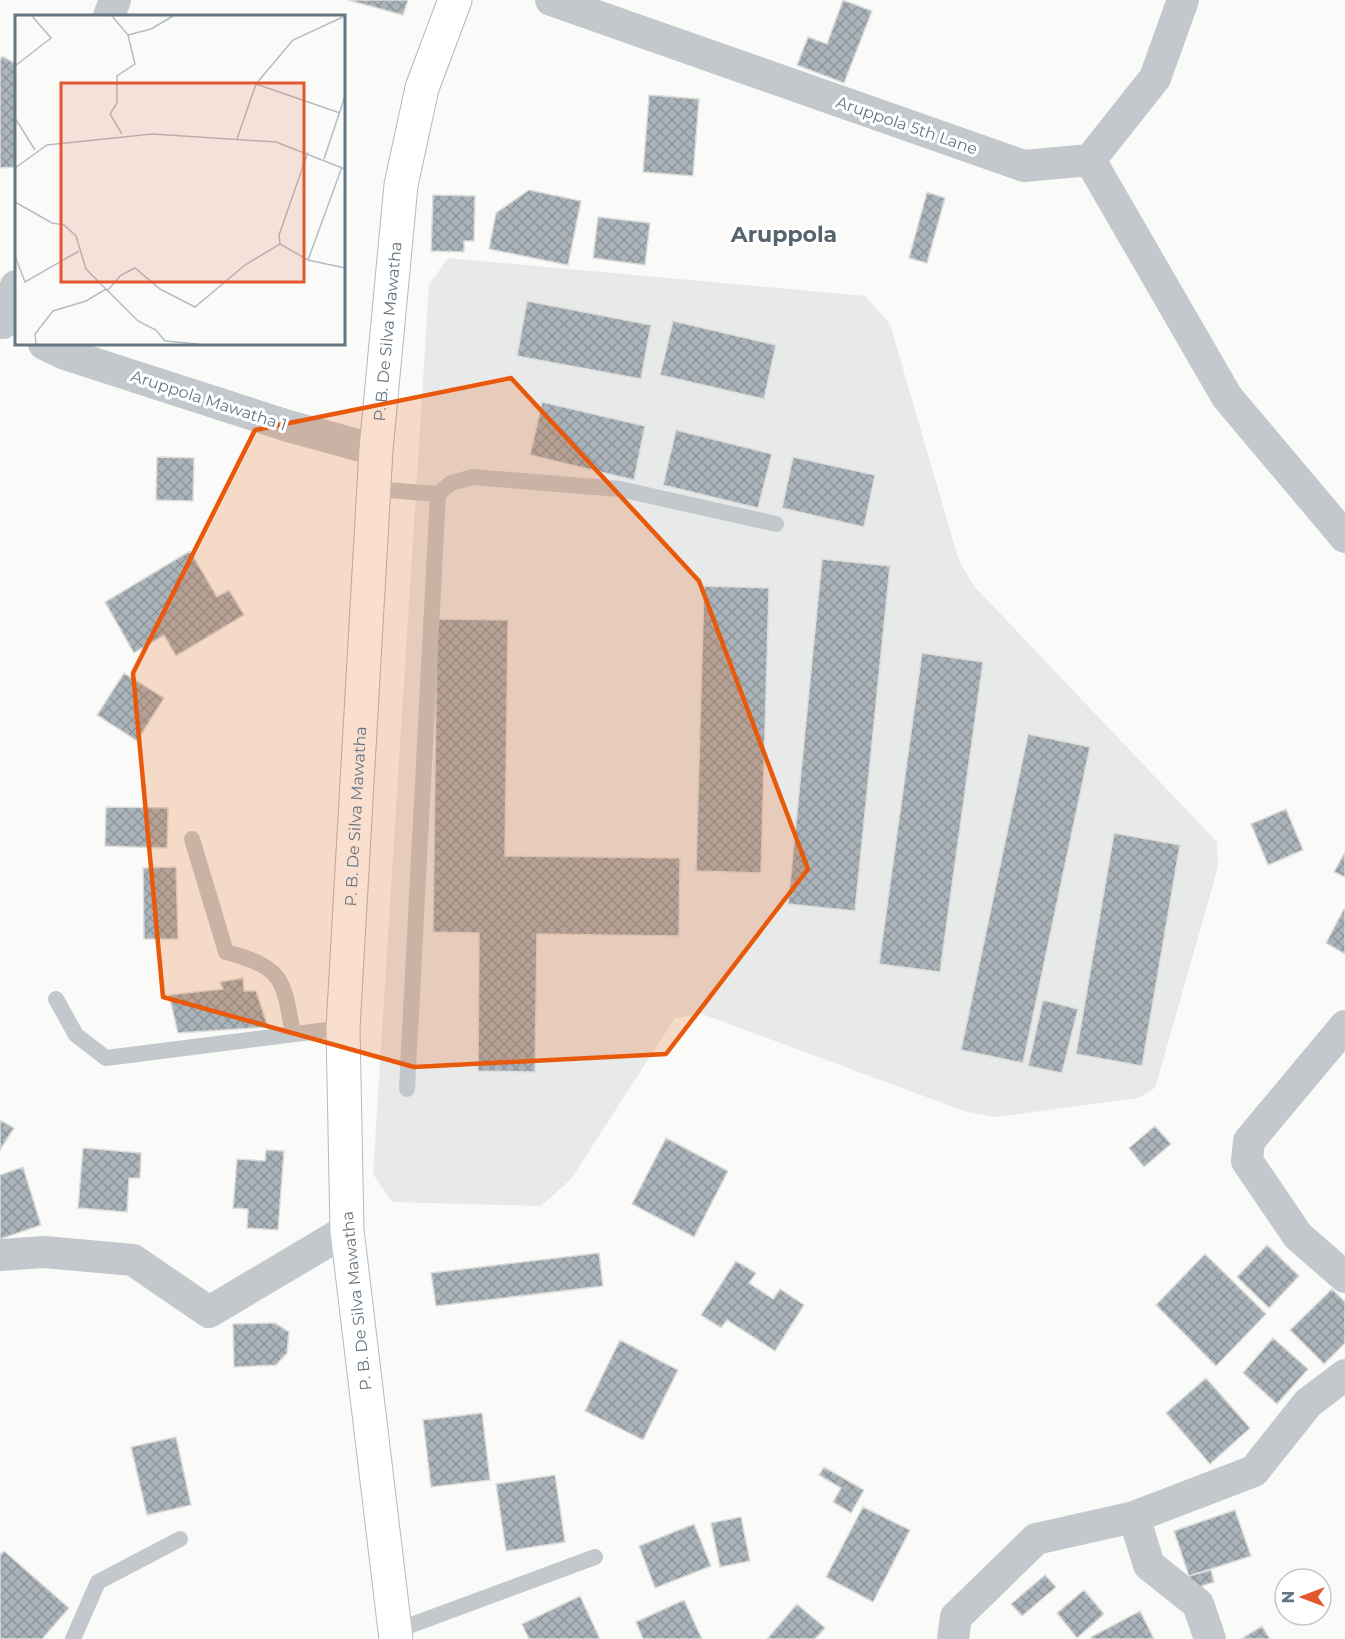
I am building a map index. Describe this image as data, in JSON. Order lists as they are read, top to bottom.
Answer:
{
  "streets": {
    "street": ["Aruppola 5th Lane", "P. B. De Silva Mawatha", "Aruppola Mawatha 1"]
  },
  "crossings": [
    ["P. B. De Silva Mawatha", "Aruppola Mawatha 1"]
  ],
  "districts": ["Aruppola"],
  "north": "left"
}
